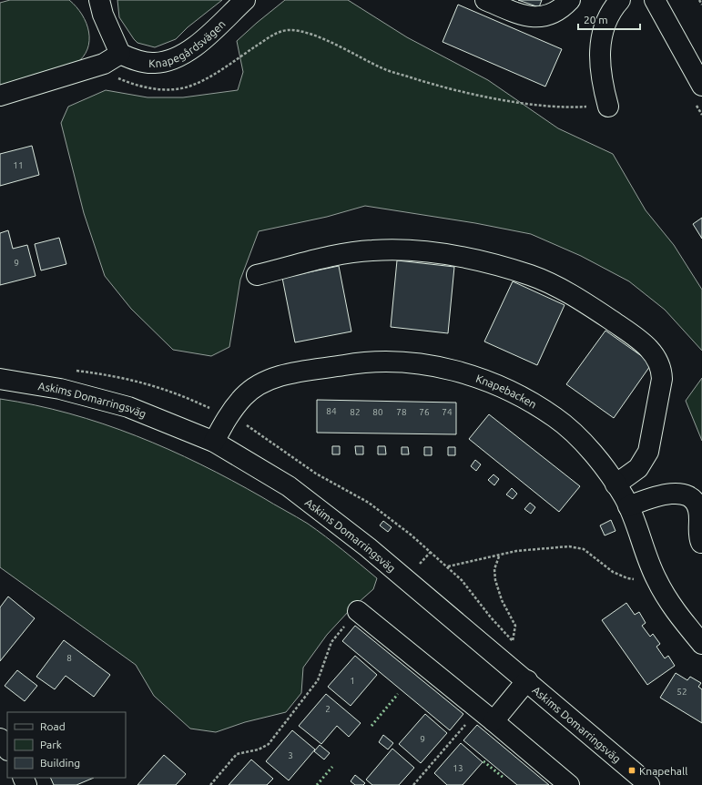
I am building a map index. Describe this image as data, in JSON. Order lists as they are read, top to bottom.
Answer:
{
  "streets": {
    "street": ["Knapegårdsvägen", "Knapebacken", "Askims Domarringsväg"]
  },
  "crossings": [
    ["Knapebacken", "Askims Domarringsväg"]
  ],
  "places": {
    "transit": ["Knapehall"]
  },
  "house_numbers": [
    "11",
    "9",
    "84",
    "82",
    "80",
    "78",
    "76",
    "74",
    "8",
    "1",
    "52",
    "2",
    "9",
    "3",
    "13"
  ],
  "legend": ["Road", "Park", "Building"],
  "scale_bar": "20 m"
}
